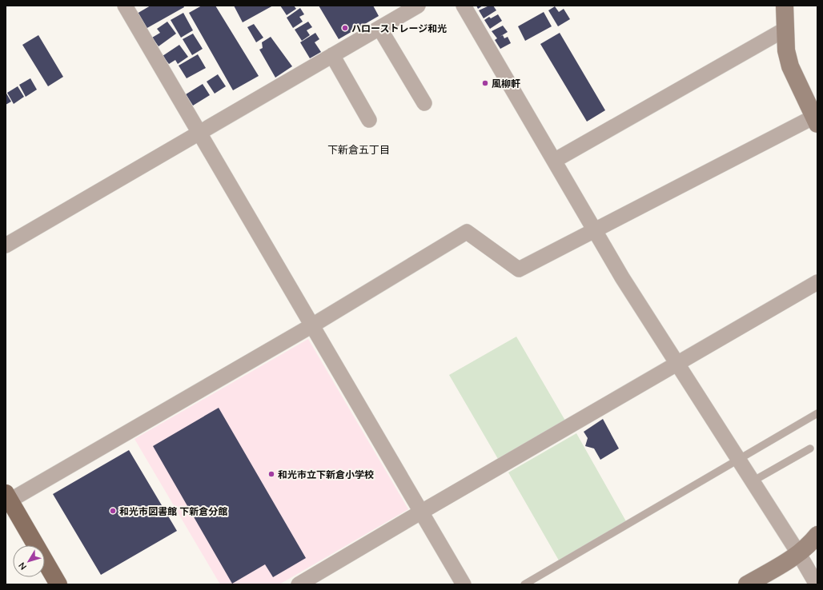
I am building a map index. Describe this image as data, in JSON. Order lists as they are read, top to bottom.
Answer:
{
  "districts": ["下新倉五丁目"],
  "places": [
    "ハローストレージ和光",
    "風柳軒",
    "和光市立下新倉小学校",
    "和光市図書館 下新倉分館"
  ],
  "north": "bottom left"
}
